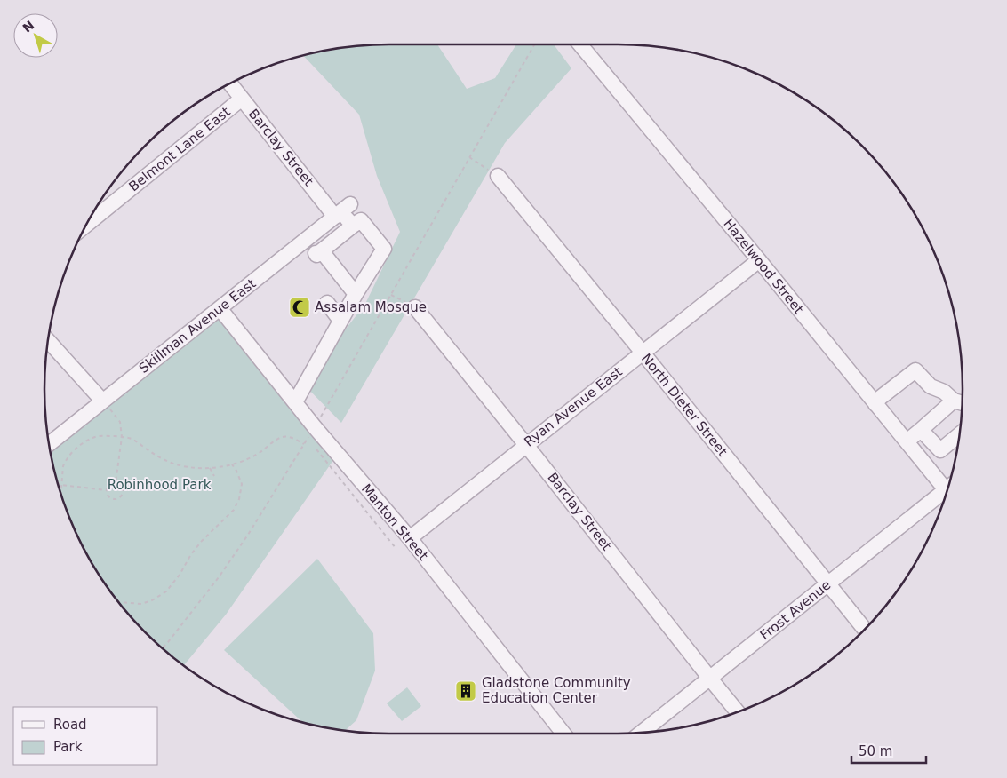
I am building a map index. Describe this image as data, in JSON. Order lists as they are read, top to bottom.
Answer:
{
  "streets": {
    "street": [
      "Barclay Street",
      "Belmont Lane East",
      "Hazelwood Street",
      "Skillman Avenue East",
      "North Dieter Street",
      "Ryan Avenue East",
      "Manton Street",
      "Frost Avenue"
    ]
  },
  "crossings": [
    ["Barclay Street", "Belmont Lane East"],
    ["Barclay Street", "Skillman Avenue East"],
    ["Barclay Street", "Ryan Avenue East"],
    ["Barclay Street", "Frost Avenue"],
    ["Hazelwood Street", "Ryan Avenue East"],
    ["Skillman Avenue East", "Manton Street"],
    ["North Dieter Street", "Ryan Avenue East"],
    ["North Dieter Street", "Frost Avenue"],
    ["Ryan Avenue East", "Manton Street"]
  ],
  "parks": ["Robinhood Park"],
  "places": {
    "mosque": ["Assalam Mosque"],
    "building": ["Gladstone Community Education Center"]
  },
  "legend": ["Road", "Park"],
  "scale_bar": "50 m",
  "north": "top left"
}
